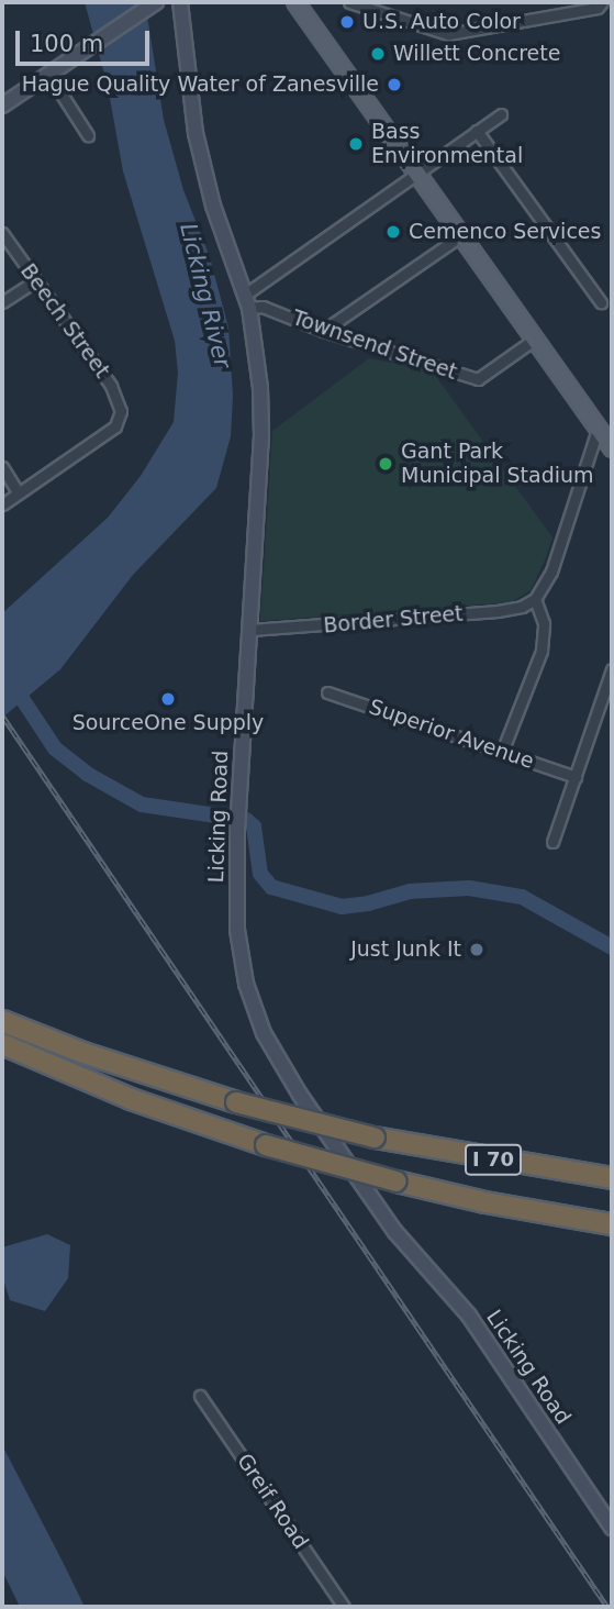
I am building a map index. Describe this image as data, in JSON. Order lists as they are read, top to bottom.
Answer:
{
  "streets": {
    "highway": ["I 70"],
    "street": [
      "Beech Street",
      "Townsend Street",
      "Border Street",
      "Superior Avenue",
      "Licking Road",
      "Greif Road"
    ]
  },
  "crossings": [
    ["Townsend Street", "Licking Road"],
    ["Border Street", "Licking Road"]
  ],
  "water": ["Licking River"],
  "places": [
    "U.S. Auto Color",
    "Willett Concrete",
    "Hague Quality Water of Zanesville",
    "Bass Environmental",
    "Cemenco Services",
    "Gant Park Municipal Stadium",
    "SourceOne Supply",
    "Just Junk It"
  ],
  "scale_bar": "100 m"
}
